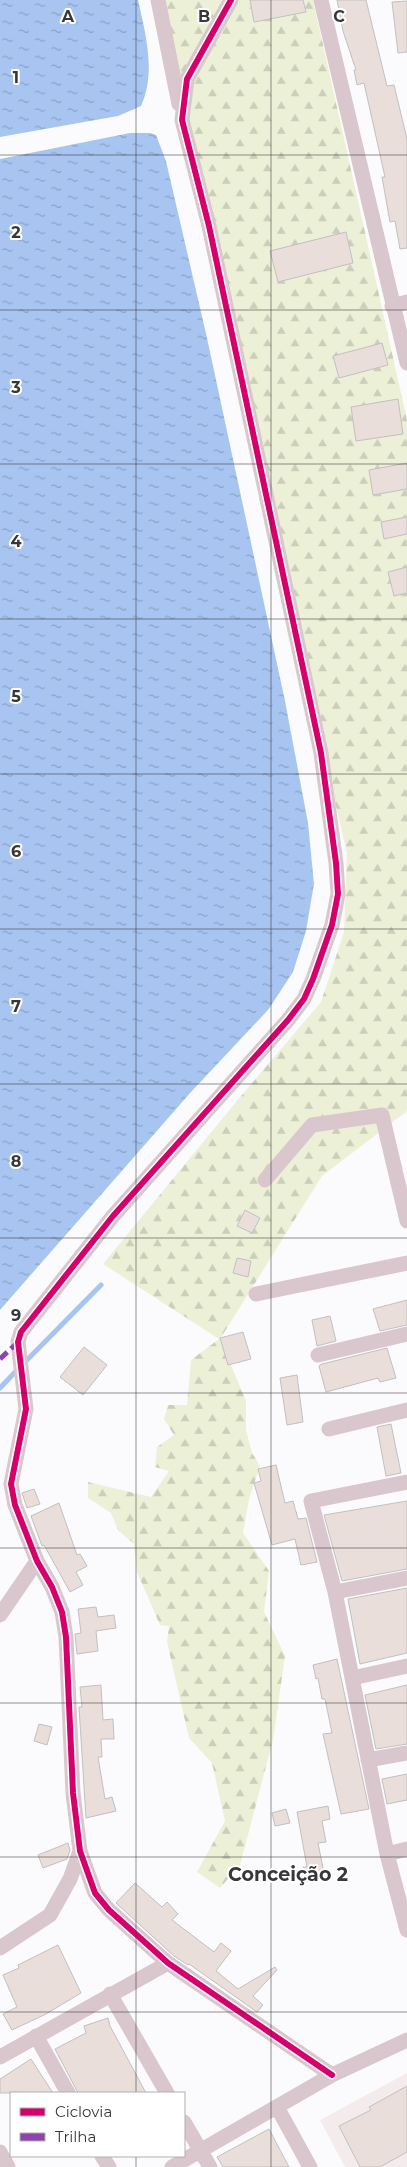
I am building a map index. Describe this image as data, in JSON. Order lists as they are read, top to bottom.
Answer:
{
  "districts": ["Conceição 2"],
  "legend": ["Ciclovia", "Trilha"],
  "grid": {
    "columns": ["A", "B", "C"],
    "rows": [
      "1",
      "2",
      "3",
      "4",
      "5",
      "6",
      "7",
      "8",
      "9"
    ]
  }
}
